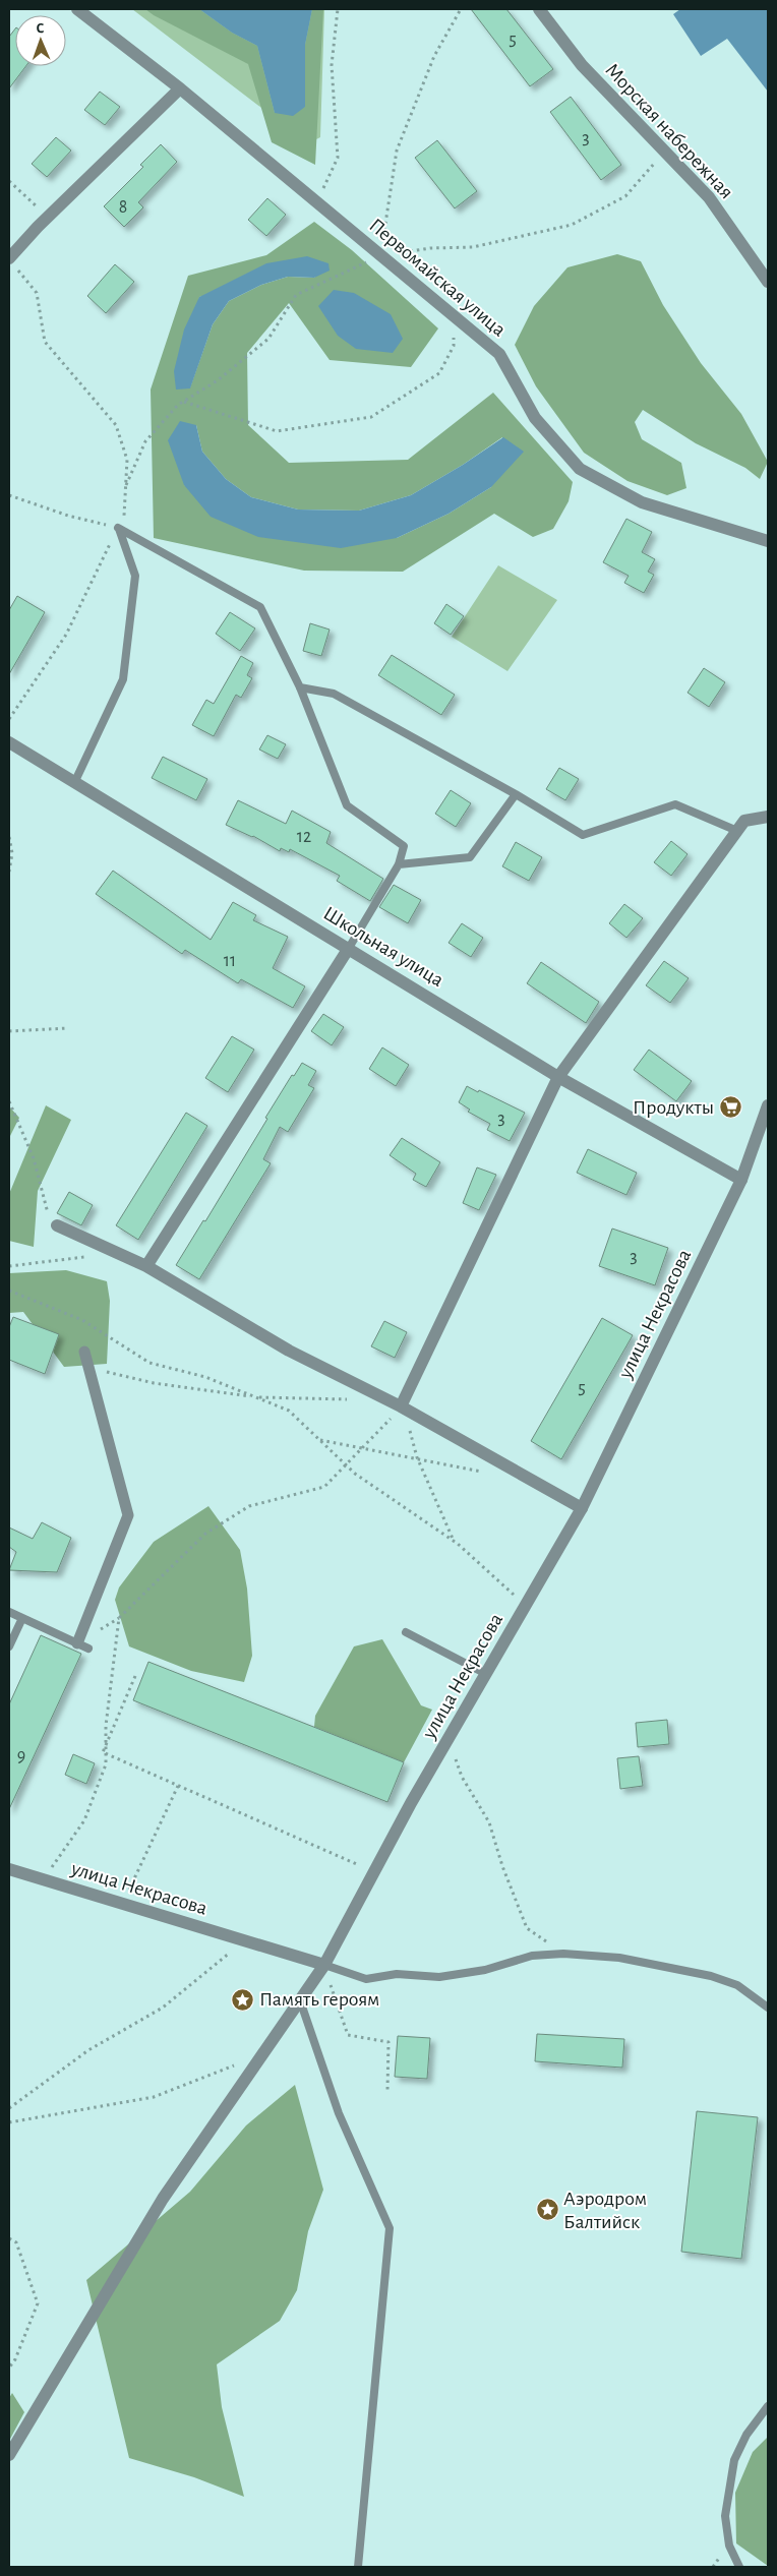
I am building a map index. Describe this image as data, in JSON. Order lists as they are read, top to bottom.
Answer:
{
  "streets": {
    "street": [
      "Морская набережная",
      "Первомайская улица",
      "Школьная улица",
      "улица Некрасова"
    ]
  },
  "crossings": [
    ["Школьная улица", "улица Некрасова"]
  ],
  "places": {
    "supermarket": ["Продукты"],
    "place": ["Память героям", "Аэродром Балтийск"]
  },
  "house_numbers": [
    "5",
    "3",
    "8",
    "12",
    "11",
    "3",
    "3",
    "5",
    "9"
  ],
  "north": "top"
}
